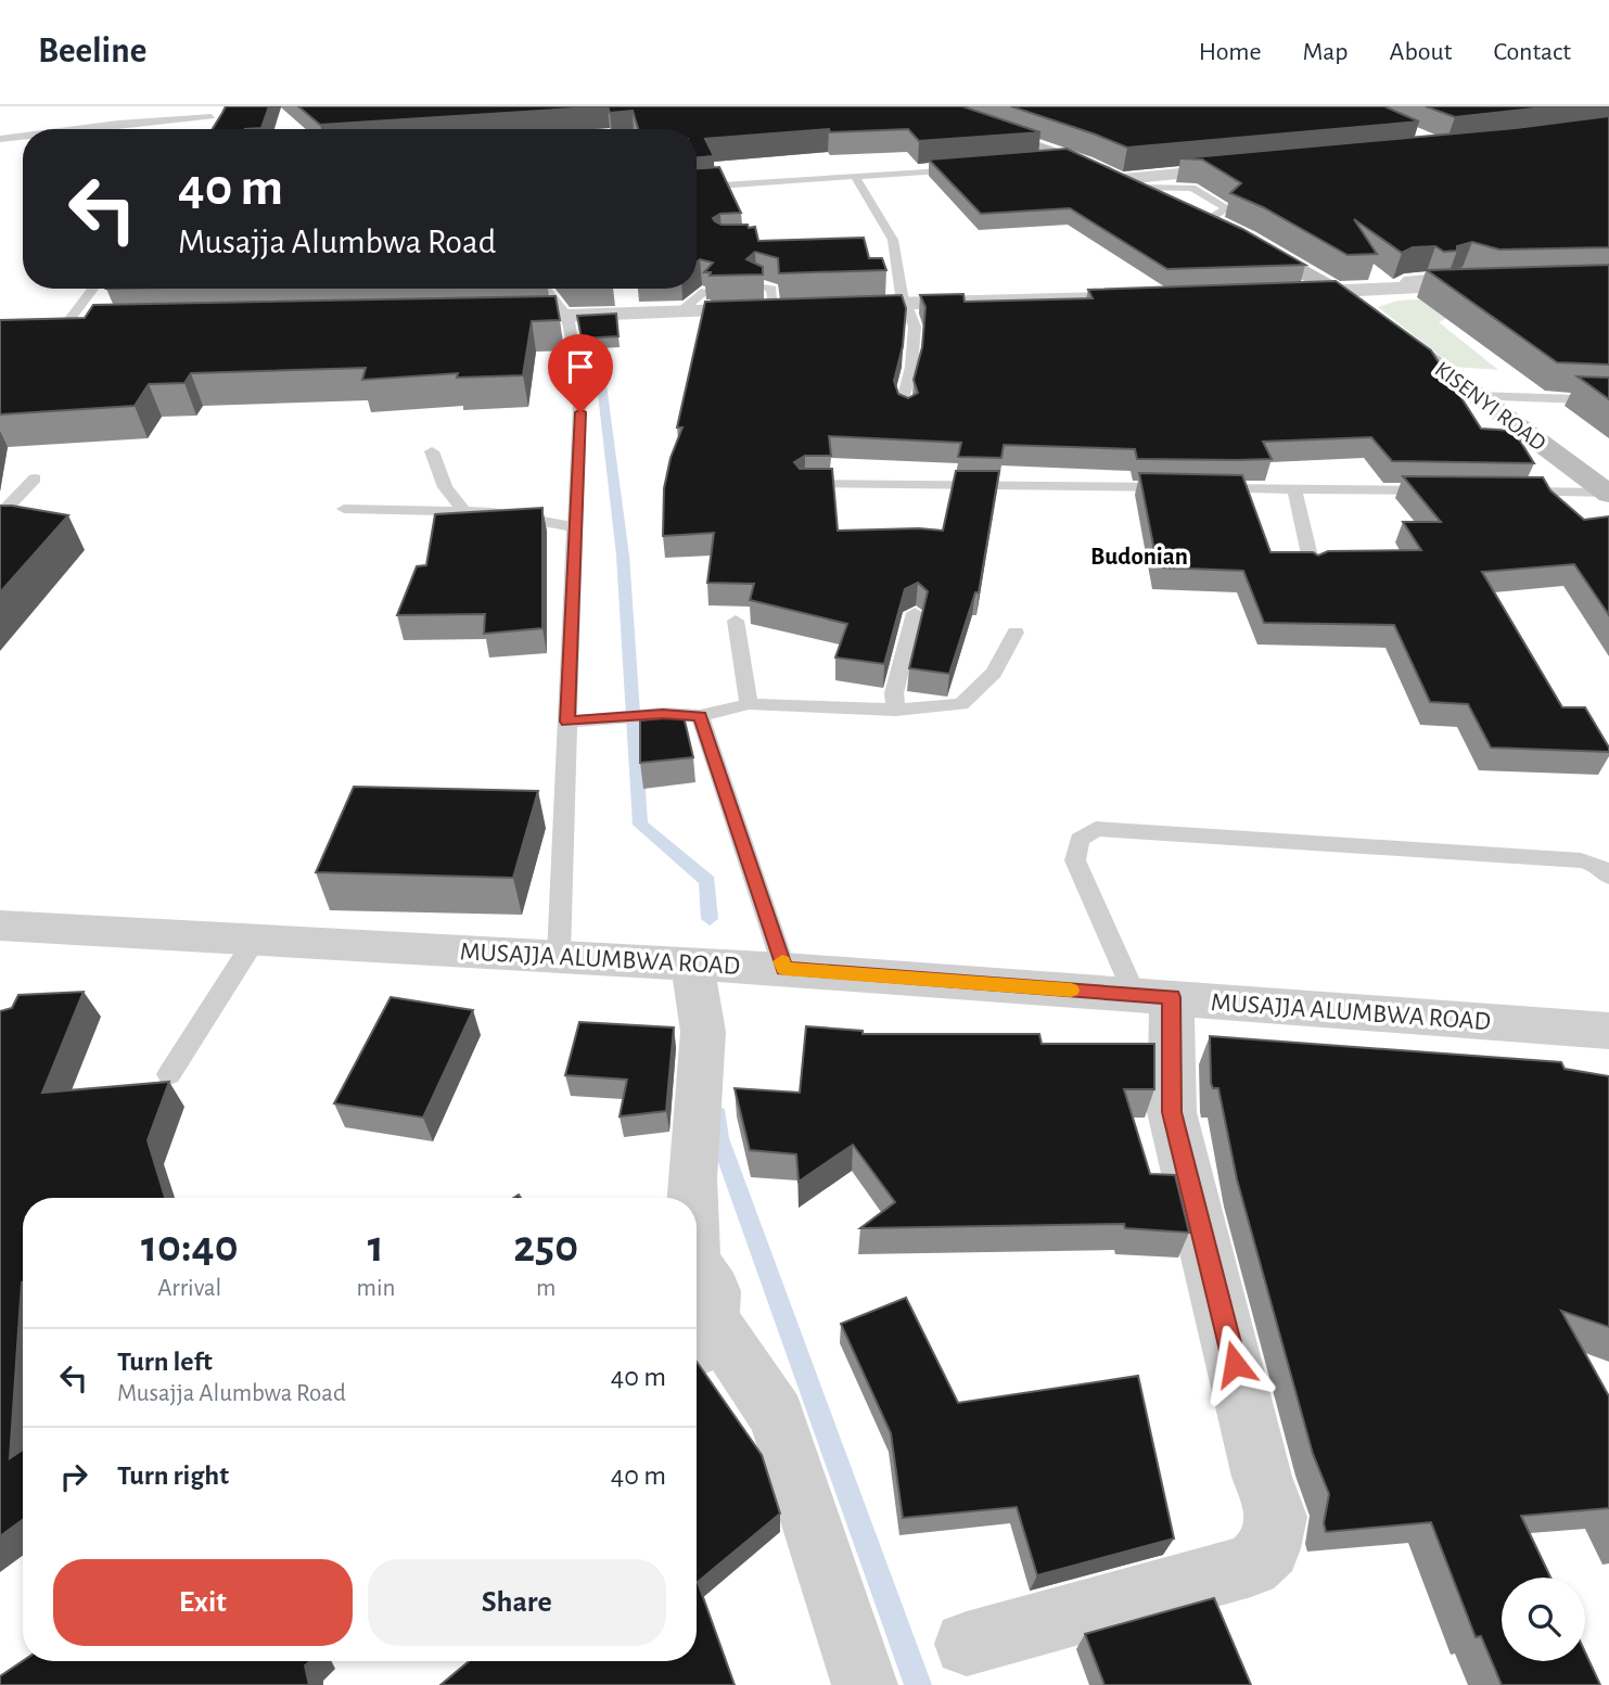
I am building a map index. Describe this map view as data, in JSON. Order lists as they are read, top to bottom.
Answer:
{
  "streets": {
    "main road": ["KISENYI ROAD"],
    "street": ["MUSAJJA ALUMBWA ROAD"]
  },
  "districts": ["Budonian"],
  "page": {
    "header": "Beeline",
    "nav": [
      "Home",
      "Map",
      "About",
      "Contact"
    ],
    "turn": ["40 m", "Musajja Alumbwa Road"],
    "eta": [
      "10:40",
      "Arrival",
      "1",
      "min",
      "250",
      "m"
    ],
    "list": [
      {
        "name": "Turn left",
        "note": "Musajja Alumbwa Road",
        "value": "40 m"
      },
      {
        "name": "Turn right",
        "value": "40 m"
      }
    ],
    "buttons": ["Exit", "Share"]
  }
}
